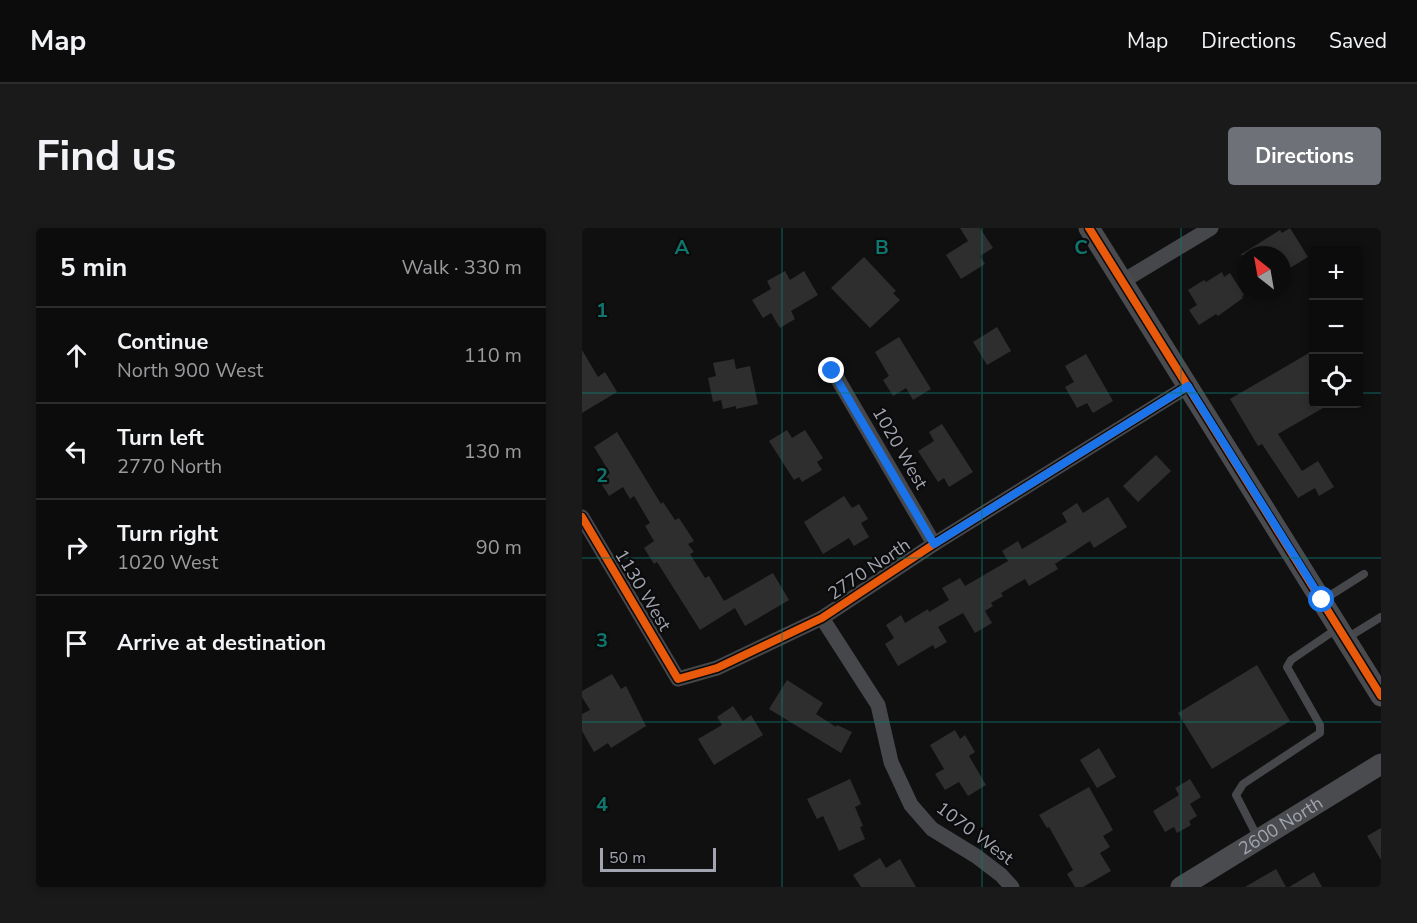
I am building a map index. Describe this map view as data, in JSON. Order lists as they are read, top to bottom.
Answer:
{
  "streets": {
    "street": [
      "1020 West",
      "2770 North",
      "1130 West",
      "2600 North",
      "1070 West"
    ]
  },
  "crossings": [
    ["1020 West", "2770 North"],
    ["2770 North", "1130 West"],
    ["2770 North", "1070 West"]
  ],
  "scale_bar": "50 m",
  "north": "top left",
  "page": {
    "header": "Map",
    "nav": ["Map", "Directions", "Saved"],
    "buttons": "Directions",
    "title": "Find us",
    "heading": ["5 min", "Walk · 330 m"],
    "map_buttons": ["+", "−"],
    "list": [
      ["Continue", "North 900 West", "110 m"],
      ["Turn left", "2770 North", "130 m"],
      ["Turn right", "1020 West", "90 m"],
      "Arrive at destination"
    ],
    "scale": "50 m"
  },
  "grid": {
    "columns": ["A", "B", "C"],
    "rows": [
      "1",
      "2",
      "3",
      "4"
    ]
  }
}
